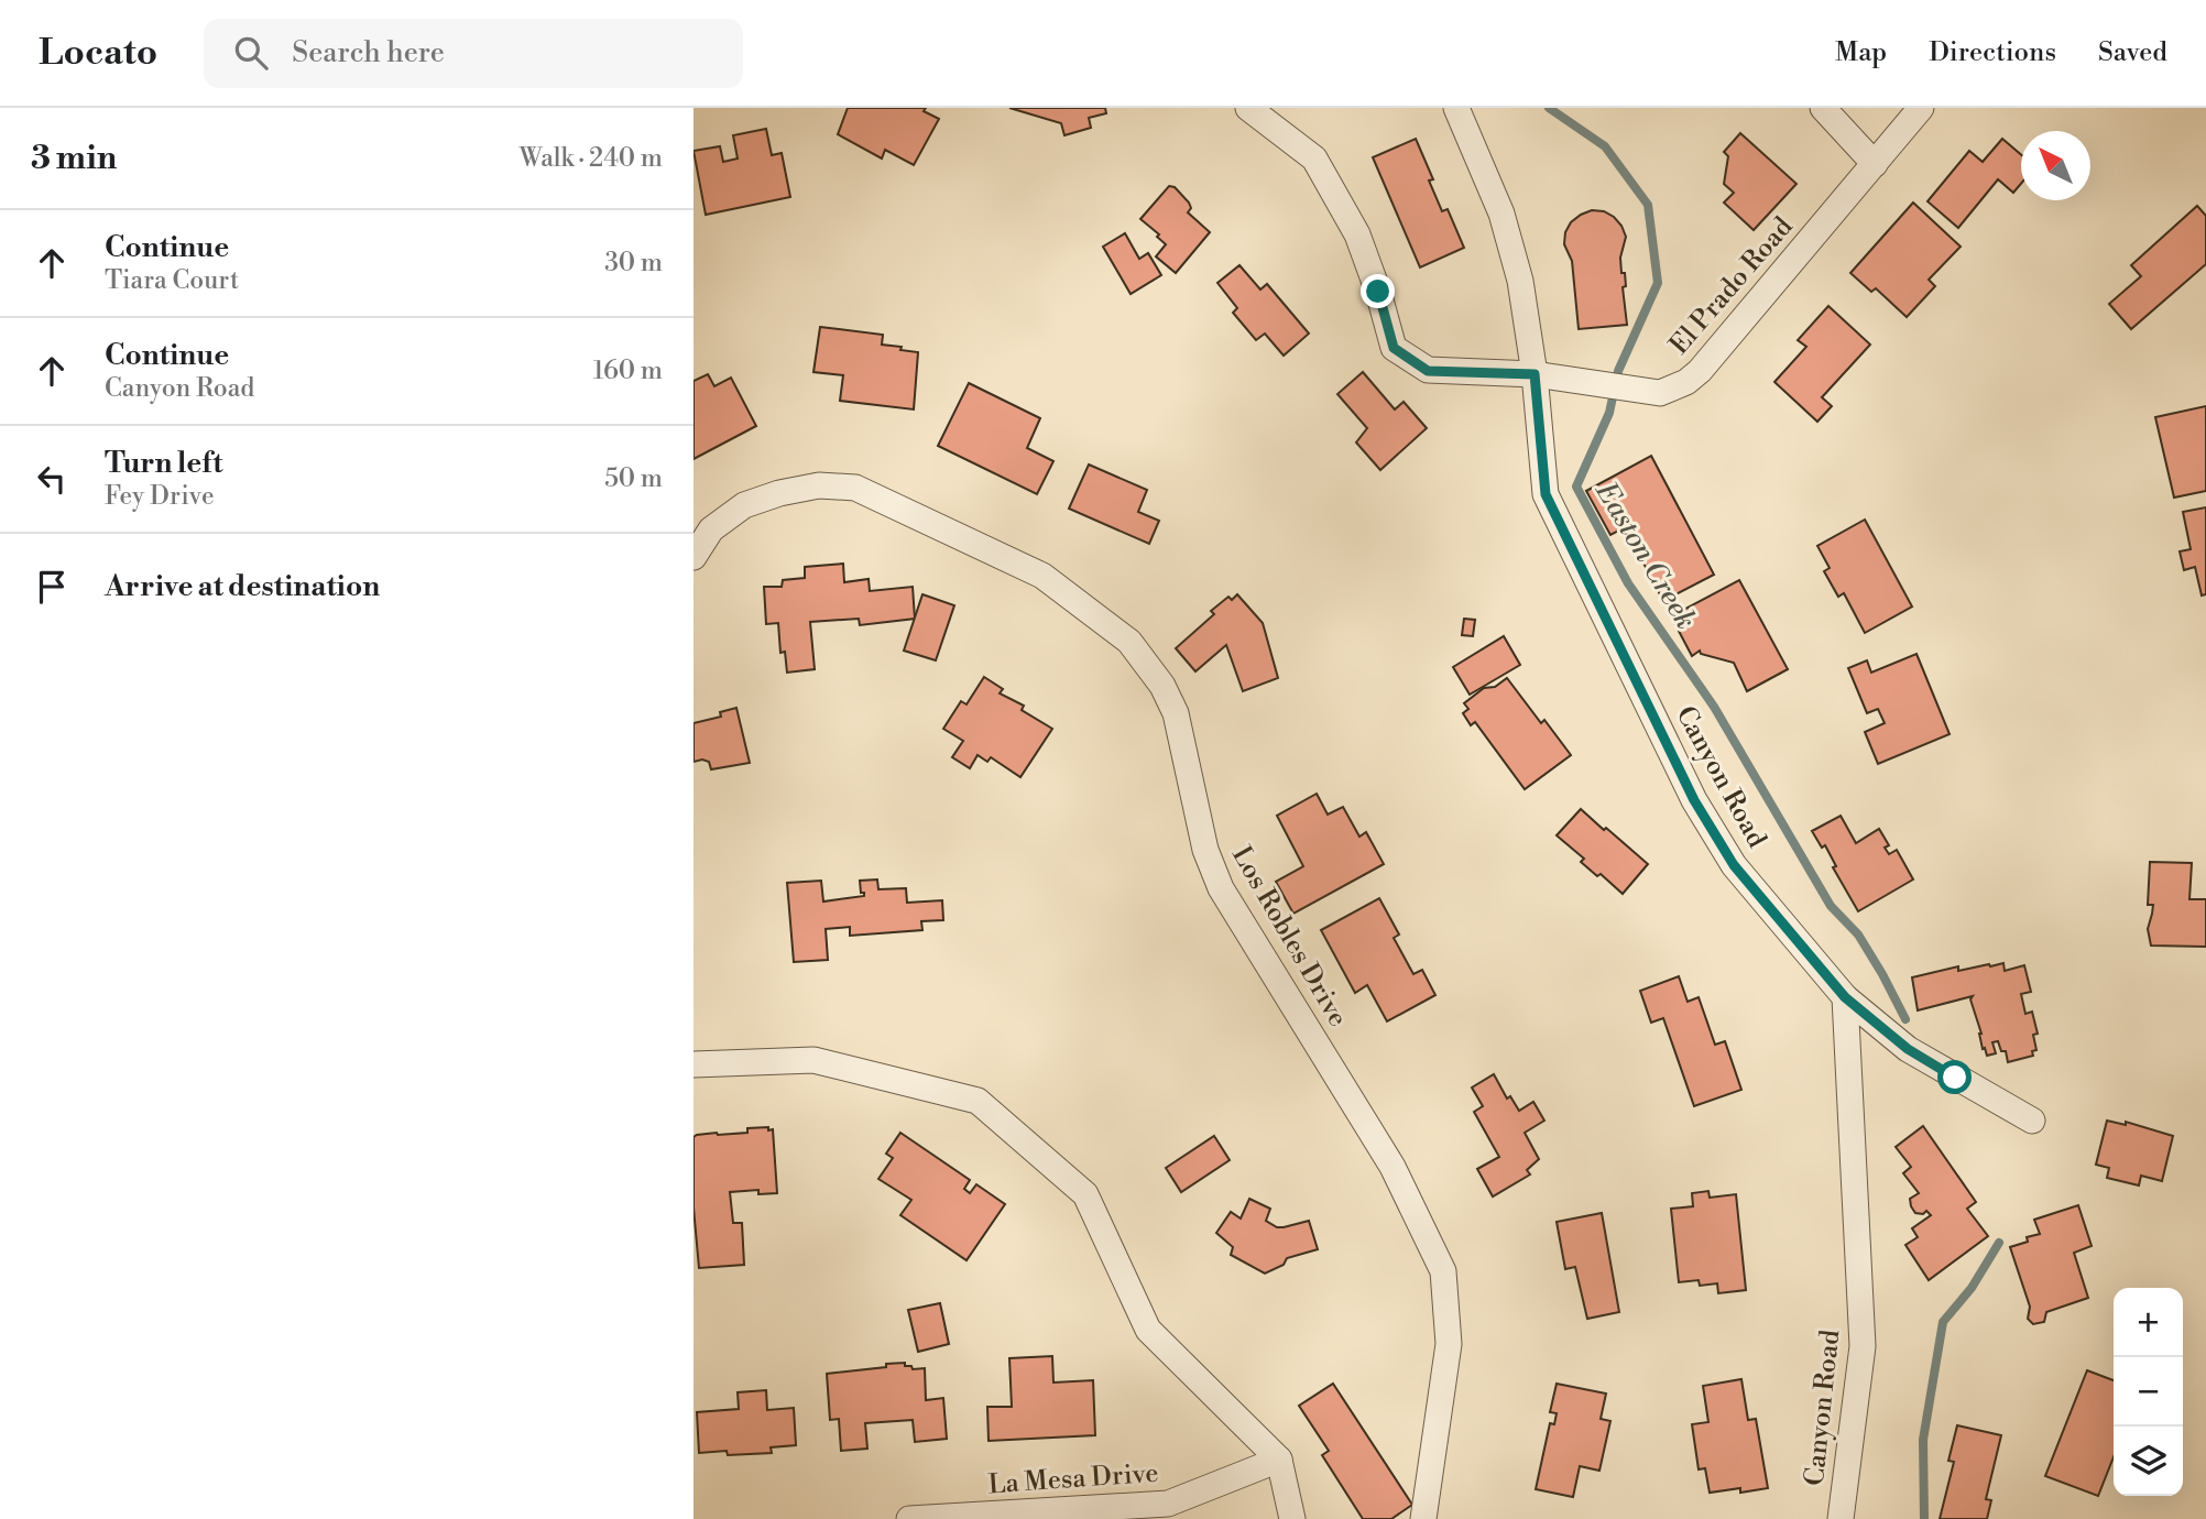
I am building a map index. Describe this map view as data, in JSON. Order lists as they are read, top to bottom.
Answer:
{
  "streets": {
    "street": [
      "El Prado Road",
      "Canyon Road",
      "Los Robles Drive",
      "La Mesa Drive"
    ]
  },
  "crossings": [
    ["El Prado Road", "Canyon Road"]
  ],
  "water": ["Easton Creek"],
  "north": "top left",
  "page": {
    "header": "Locato",
    "search": "Search here",
    "nav": ["Map", "Directions", "Saved"],
    "heading": ["3 min", "Walk · 240 m"],
    "list": [
      ["Continue", "Tiara Court", "30 m"],
      ["Continue", "Canyon Road", "160 m"],
      ["Turn left", "Fey Drive", "50 m"],
      "Arrive at destination"
    ],
    "map_buttons": ["+", "−"]
  }
}
